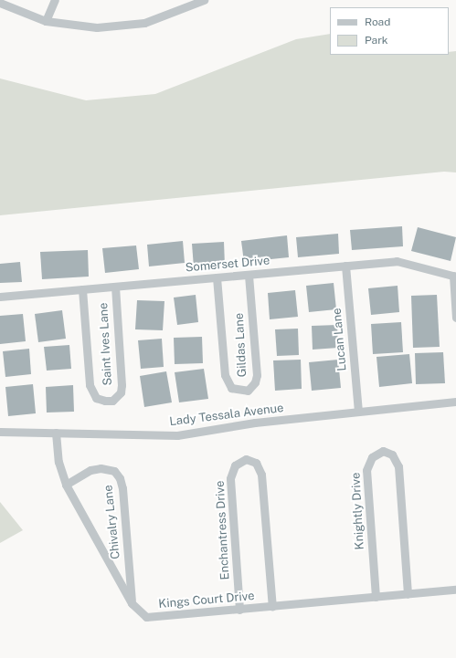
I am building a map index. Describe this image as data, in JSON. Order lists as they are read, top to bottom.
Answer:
{
  "streets": {
    "street": [
      "Somerset Drive",
      "Lucan Lane",
      "Saint Ives Lane",
      "Gildas Lane",
      "Lady Tessala Avenue",
      "Knightly Drive",
      "Chivalry Lane",
      "Enchantress Drive",
      "Kings Court Drive"
    ]
  },
  "crossings": [
    ["Somerset Drive", "Lucan Lane"],
    ["Somerset Drive", "Saint Ives Lane"],
    ["Somerset Drive", "Gildas Lane"],
    ["Lucan Lane", "Lady Tessala Avenue"],
    ["Lady Tessala Avenue", "Kings Court Drive"],
    ["Knightly Drive", "Kings Court Drive"],
    ["Chivalry Lane", "Kings Court Drive"],
    ["Enchantress Drive", "Kings Court Drive"]
  ],
  "legend": ["Road", "Park"]
}
